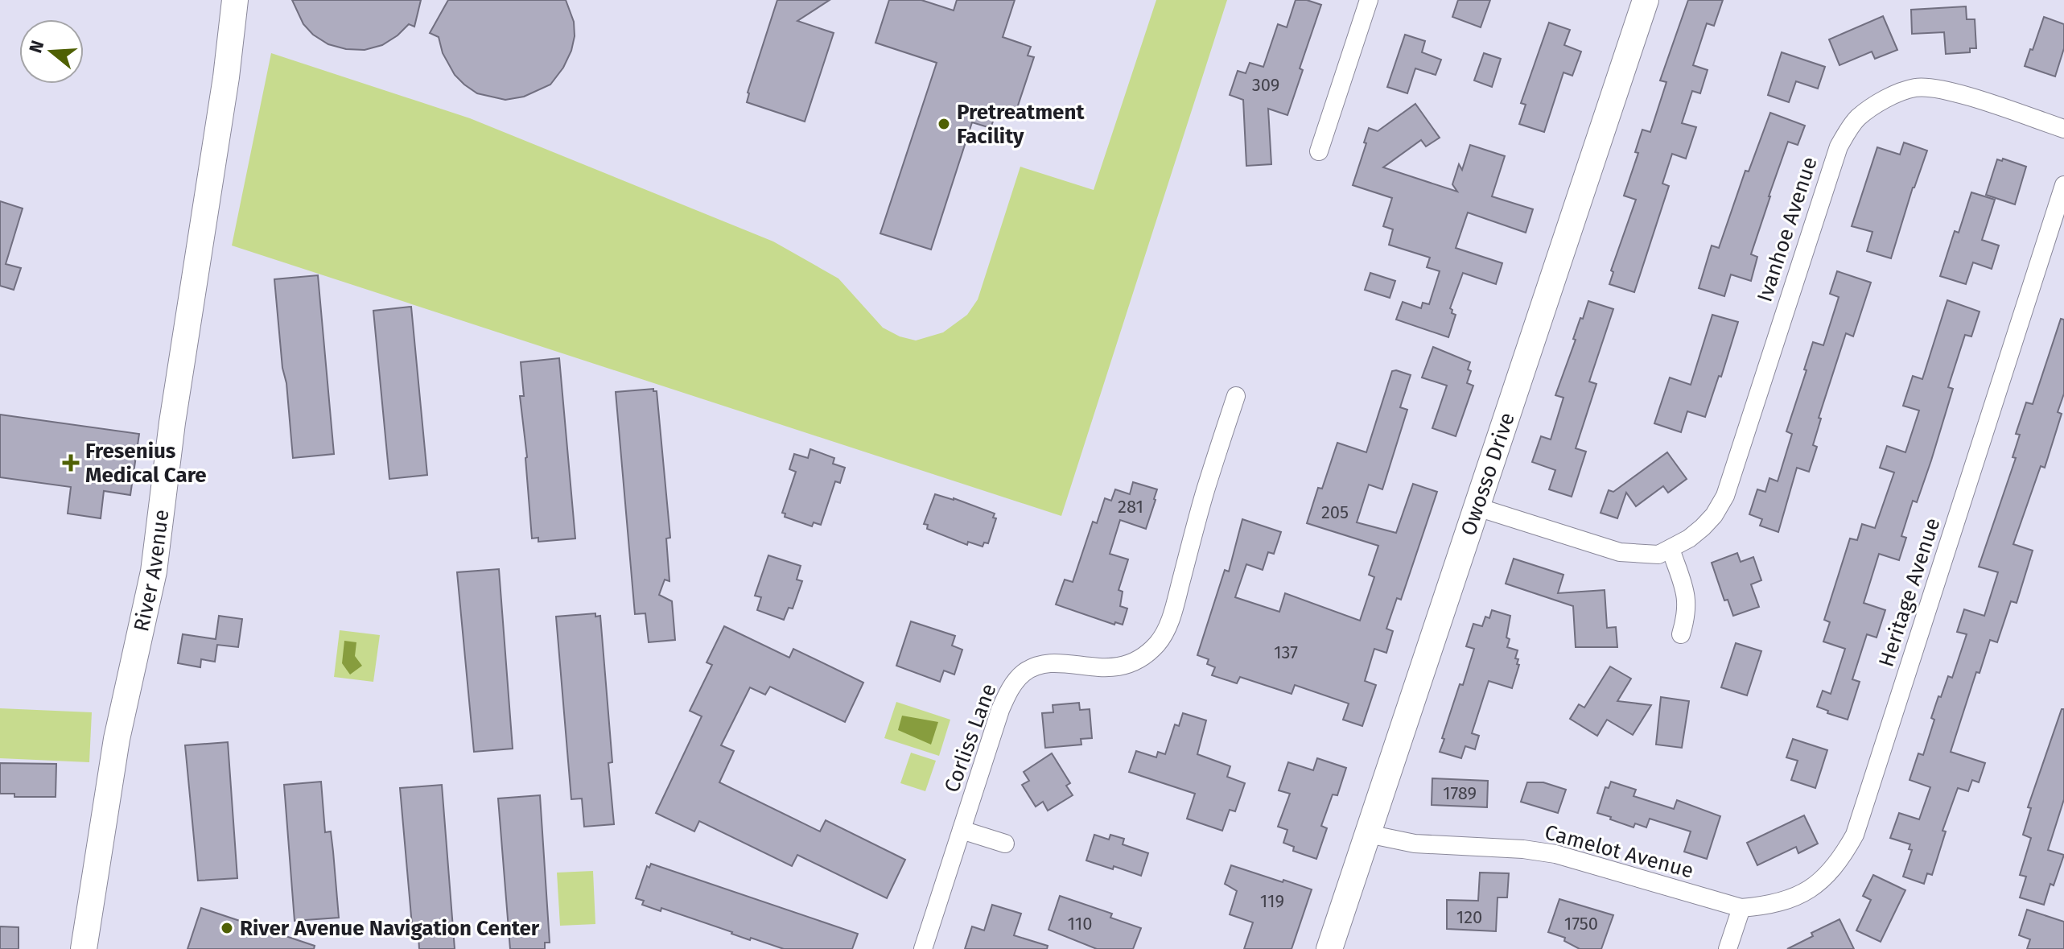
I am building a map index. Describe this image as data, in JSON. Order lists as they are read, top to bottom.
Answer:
{
  "streets": {
    "street": [
      "Ivanhoe Avenue",
      "Owosso Drive",
      "River Avenue",
      "Heritage Avenue",
      "Corliss Lane",
      "Camelot Avenue"
    ]
  },
  "crossings": [
    ["Ivanhoe Avenue", "Owosso Drive"],
    ["Owosso Drive", "Camelot Avenue"],
    ["Heritage Avenue", "Camelot Avenue"]
  ],
  "places": {
    "other": ["Pretreatment Facility", "River Avenue Navigation Center"],
    "health": ["Fresenius Medical Care"]
  },
  "house_numbers": [
    "309",
    "281",
    "205",
    "137",
    "1789",
    "119",
    "120",
    "110",
    "1750"
  ],
  "north": "left"
}
